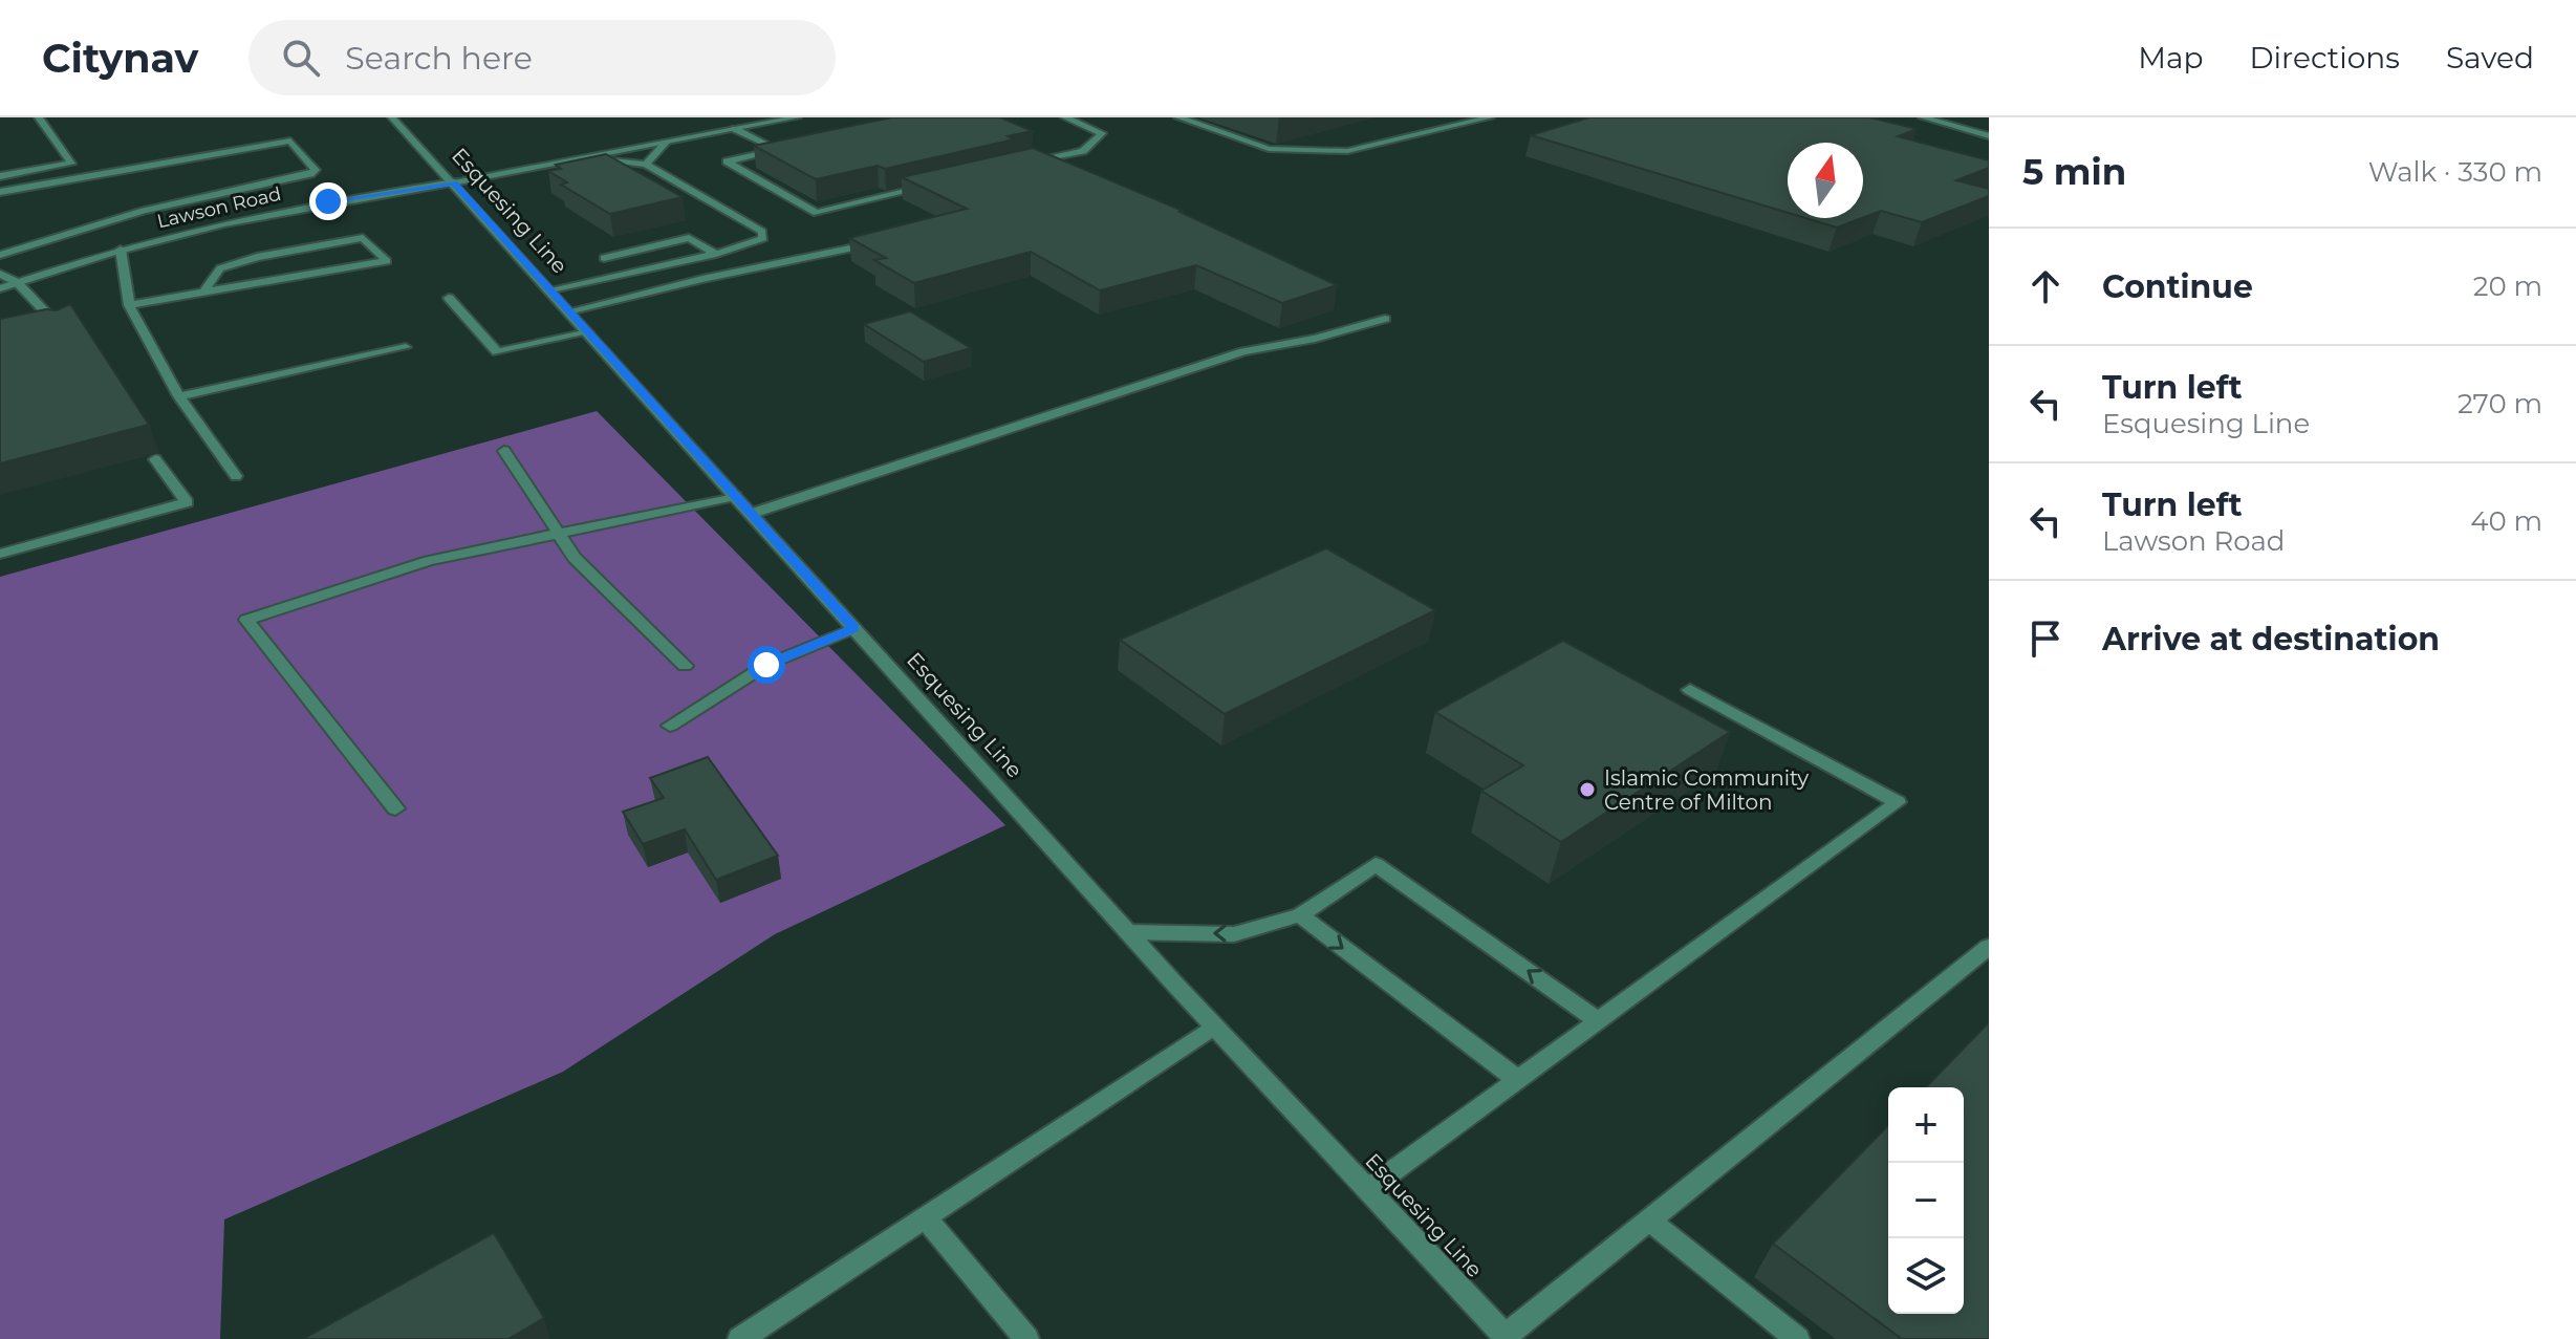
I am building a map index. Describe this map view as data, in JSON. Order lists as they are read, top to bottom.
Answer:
{
  "streets": {
    "street": ["Lawson Road", "Esquesing Line"]
  },
  "crossings": [
    ["Lawson Road", "Esquesing Line"]
  ],
  "places": ["Islamic Community Centre of Milton"],
  "north": "top",
  "page": {
    "header": "Citynav",
    "search": "Search here",
    "nav": ["Map", "Directions", "Saved"],
    "heading": ["5 min", "Walk · 330 m"],
    "list": [
      ["Continue", "20 m"],
      ["Turn left", "Esquesing Line", "270 m"],
      ["Turn left", "Lawson Road", "40 m"],
      "Arrive at destination"
    ],
    "map_buttons": ["+", "−"]
  }
}
